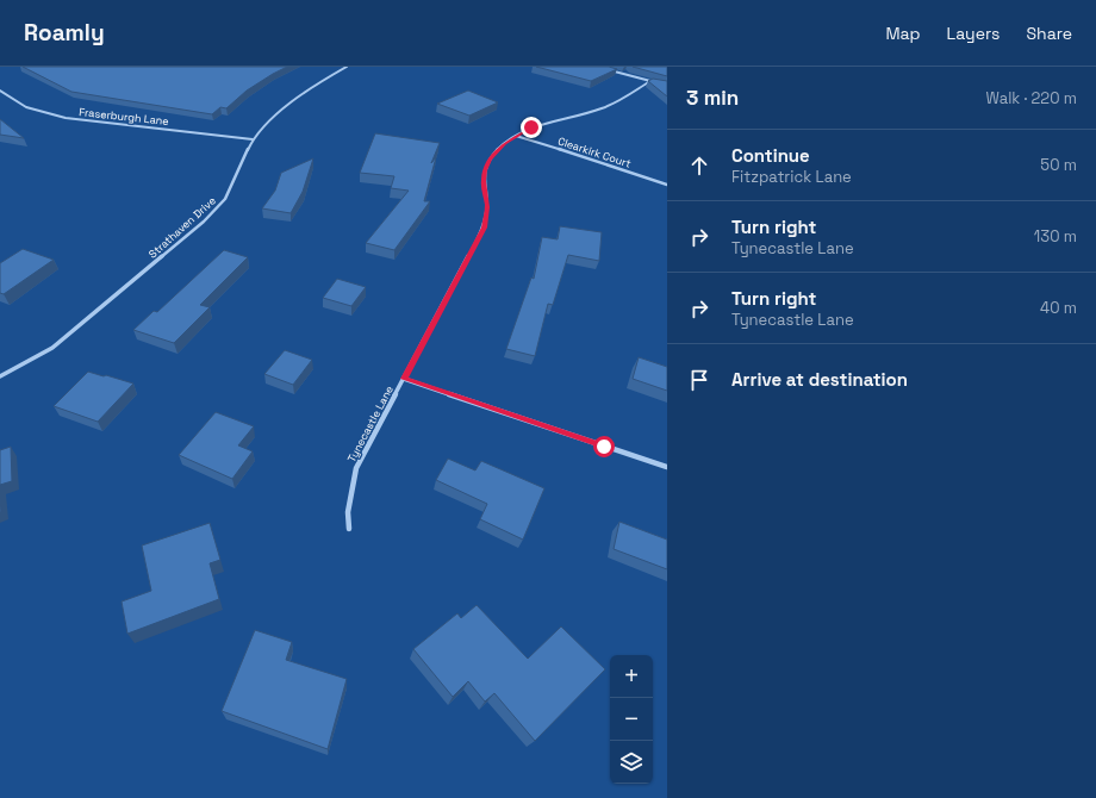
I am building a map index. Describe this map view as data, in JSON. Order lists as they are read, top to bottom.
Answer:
{
  "streets": {
    "street": [
      "Fraserburgh Lane",
      "Clearkirk Court",
      "Strathaven Drive",
      "Tynecastle Lane"
    ]
  },
  "crossings": [
    ["Fraserburgh Lane", "Strathaven Drive"],
    ["Clearkirk Court", "Tynecastle Lane"]
  ],
  "page": {
    "header": "Roamly",
    "nav": ["Map", "Layers", "Share"],
    "heading": ["3 min", "Walk · 220 m"],
    "list": [
      ["Continue", "Fitzpatrick Lane", "50 m"],
      ["Turn right", "Tynecastle Lane", "130 m"],
      ["Turn right", "Tynecastle Lane", "40 m"],
      "Arrive at destination"
    ],
    "map_buttons": ["+", "−"]
  }
}
